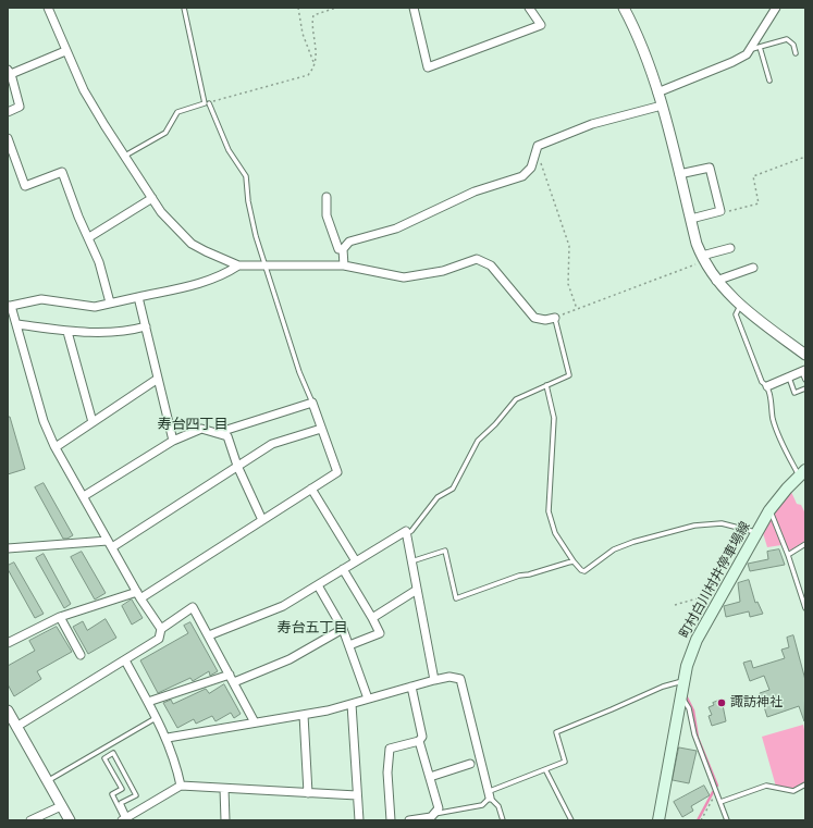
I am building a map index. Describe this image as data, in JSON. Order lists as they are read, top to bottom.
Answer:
{
  "streets": {
    "main road": ["町村白川村井停車場線"]
  },
  "districts": ["寿台四丁目", "寿台五丁目"],
  "places": ["諏訪神社"]
}
